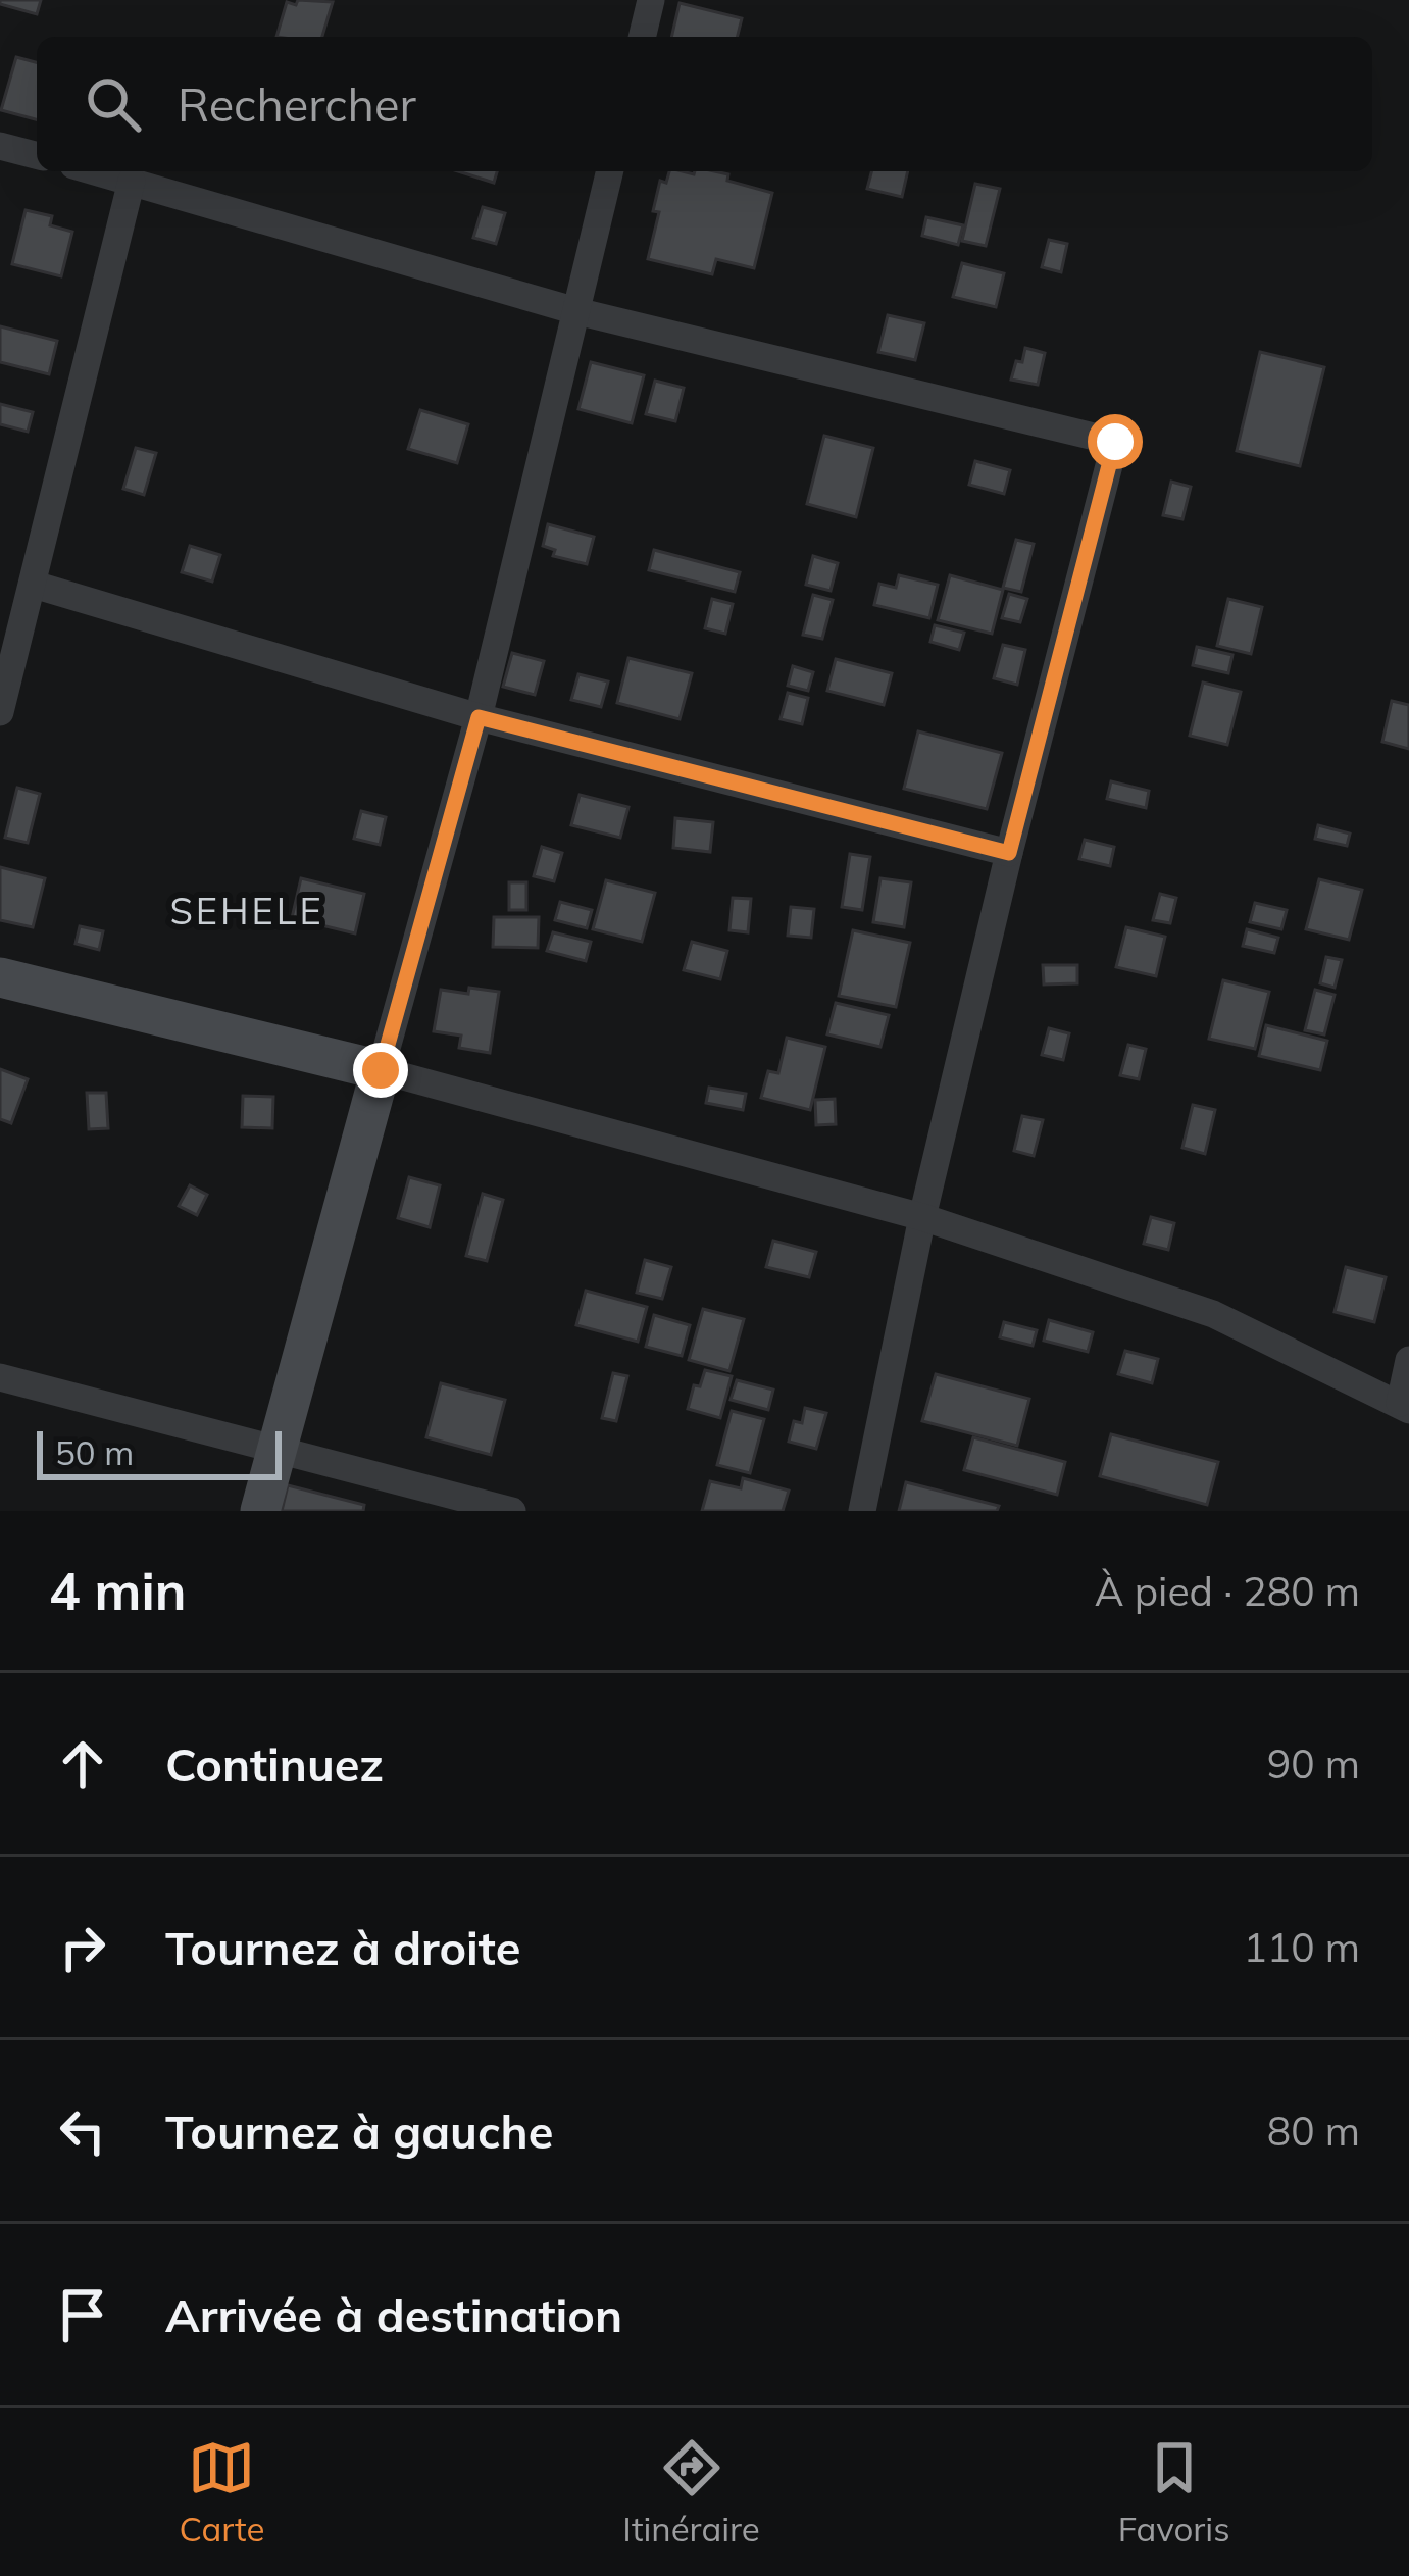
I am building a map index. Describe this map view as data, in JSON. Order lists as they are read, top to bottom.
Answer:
{
  "districts": ["SEHELE"],
  "scale_bar": "50 m",
  "page": {
    "search": "Rechercher",
    "scale": "50 m",
    "heading": ["4 min", "À pied · 280 m"],
    "list": [
      ["Continuez", "90 m"],
      ["Tournez à droite", "110 m"],
      ["Tournez à gauche", "80 m"],
      "Arrivée à destination"
    ],
    "nav": ["Carte", "Itinéraire", "Favoris"]
  }
}
